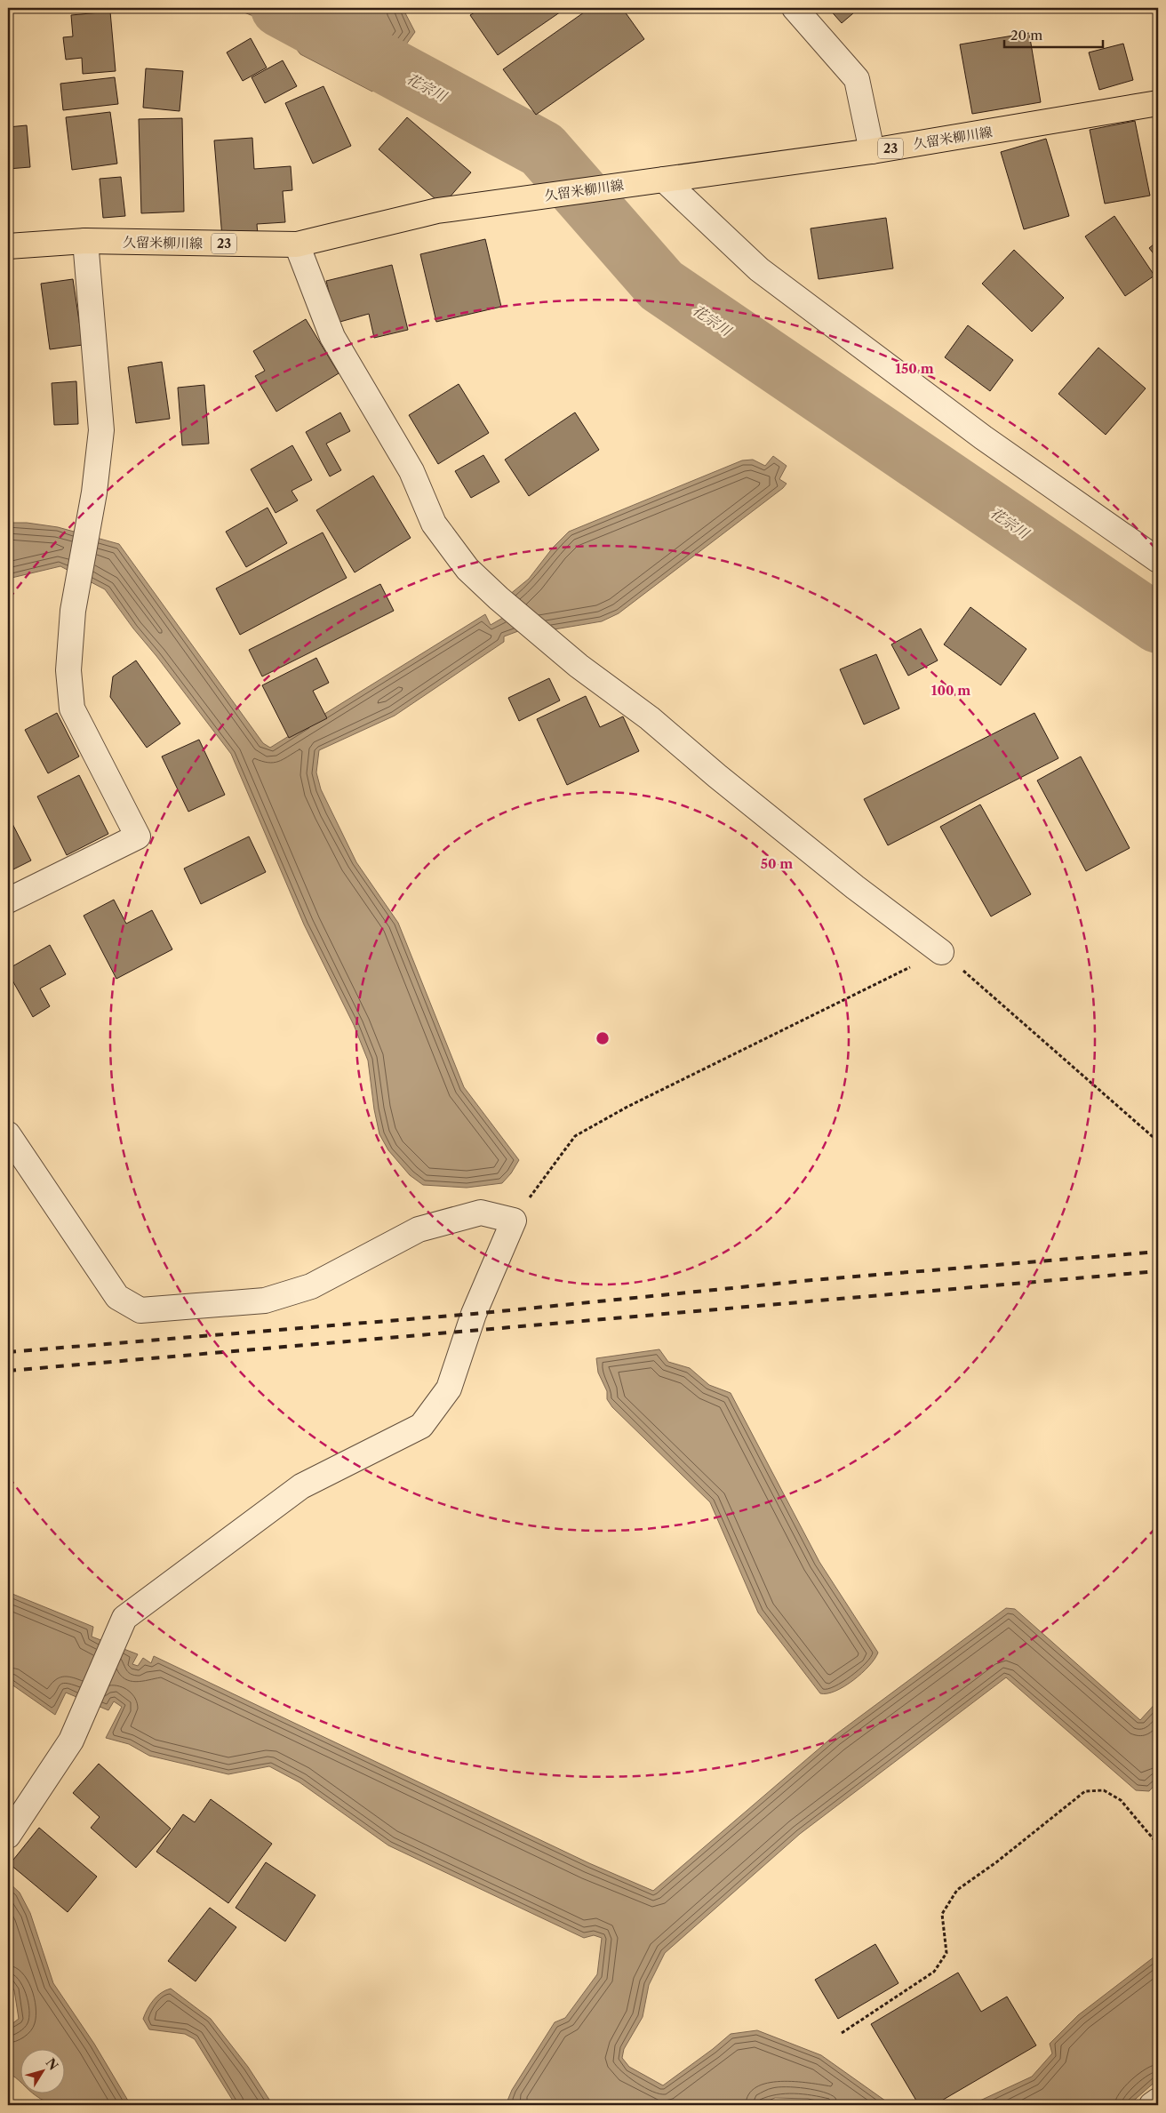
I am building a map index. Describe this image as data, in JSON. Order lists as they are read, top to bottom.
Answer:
{
  "streets": {
    "main road": ["久留米柳川線", "23"]
  },
  "water": ["花宗川"],
  "scale_bar": "20 m",
  "north": "top right",
  "rings": ["150 m", "100 m", "50 m"]
}
